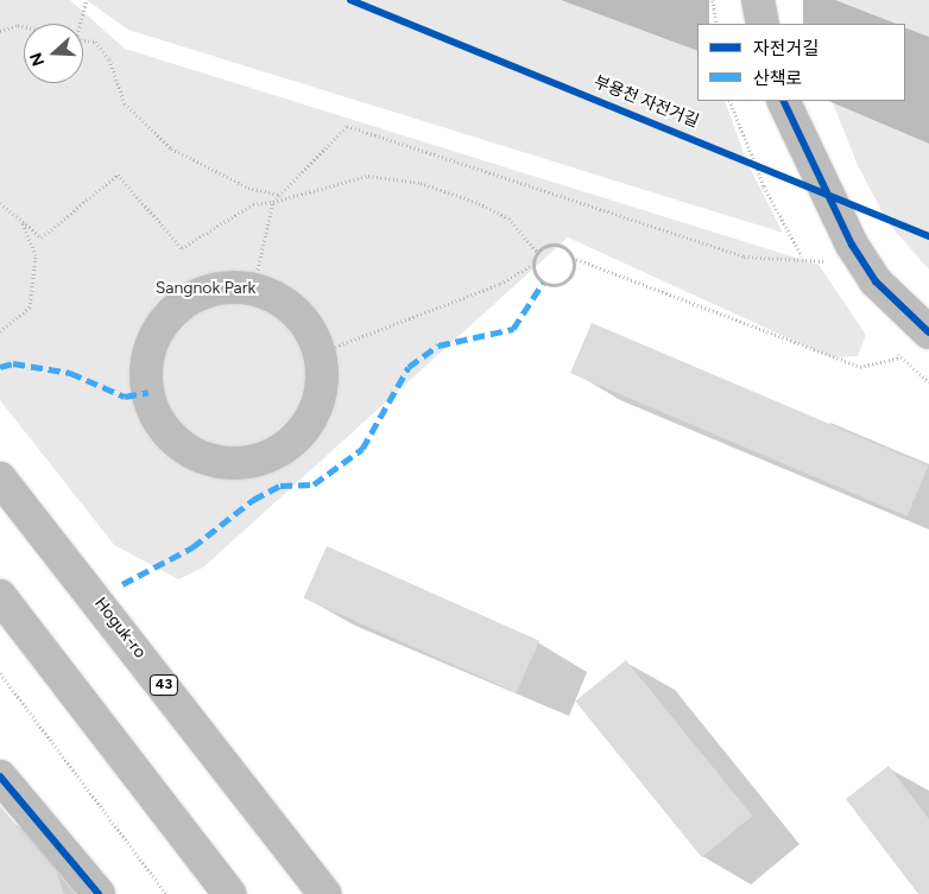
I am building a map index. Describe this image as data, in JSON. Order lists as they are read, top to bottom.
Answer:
{
  "streets": {
    "street": ["Hoguk-ro", "43"],
    "cycle path": ["부용천 자전거길"]
  },
  "parks": ["Sangnok Park"],
  "legend": ["자전거길", "산책로"],
  "north": "left"
}
